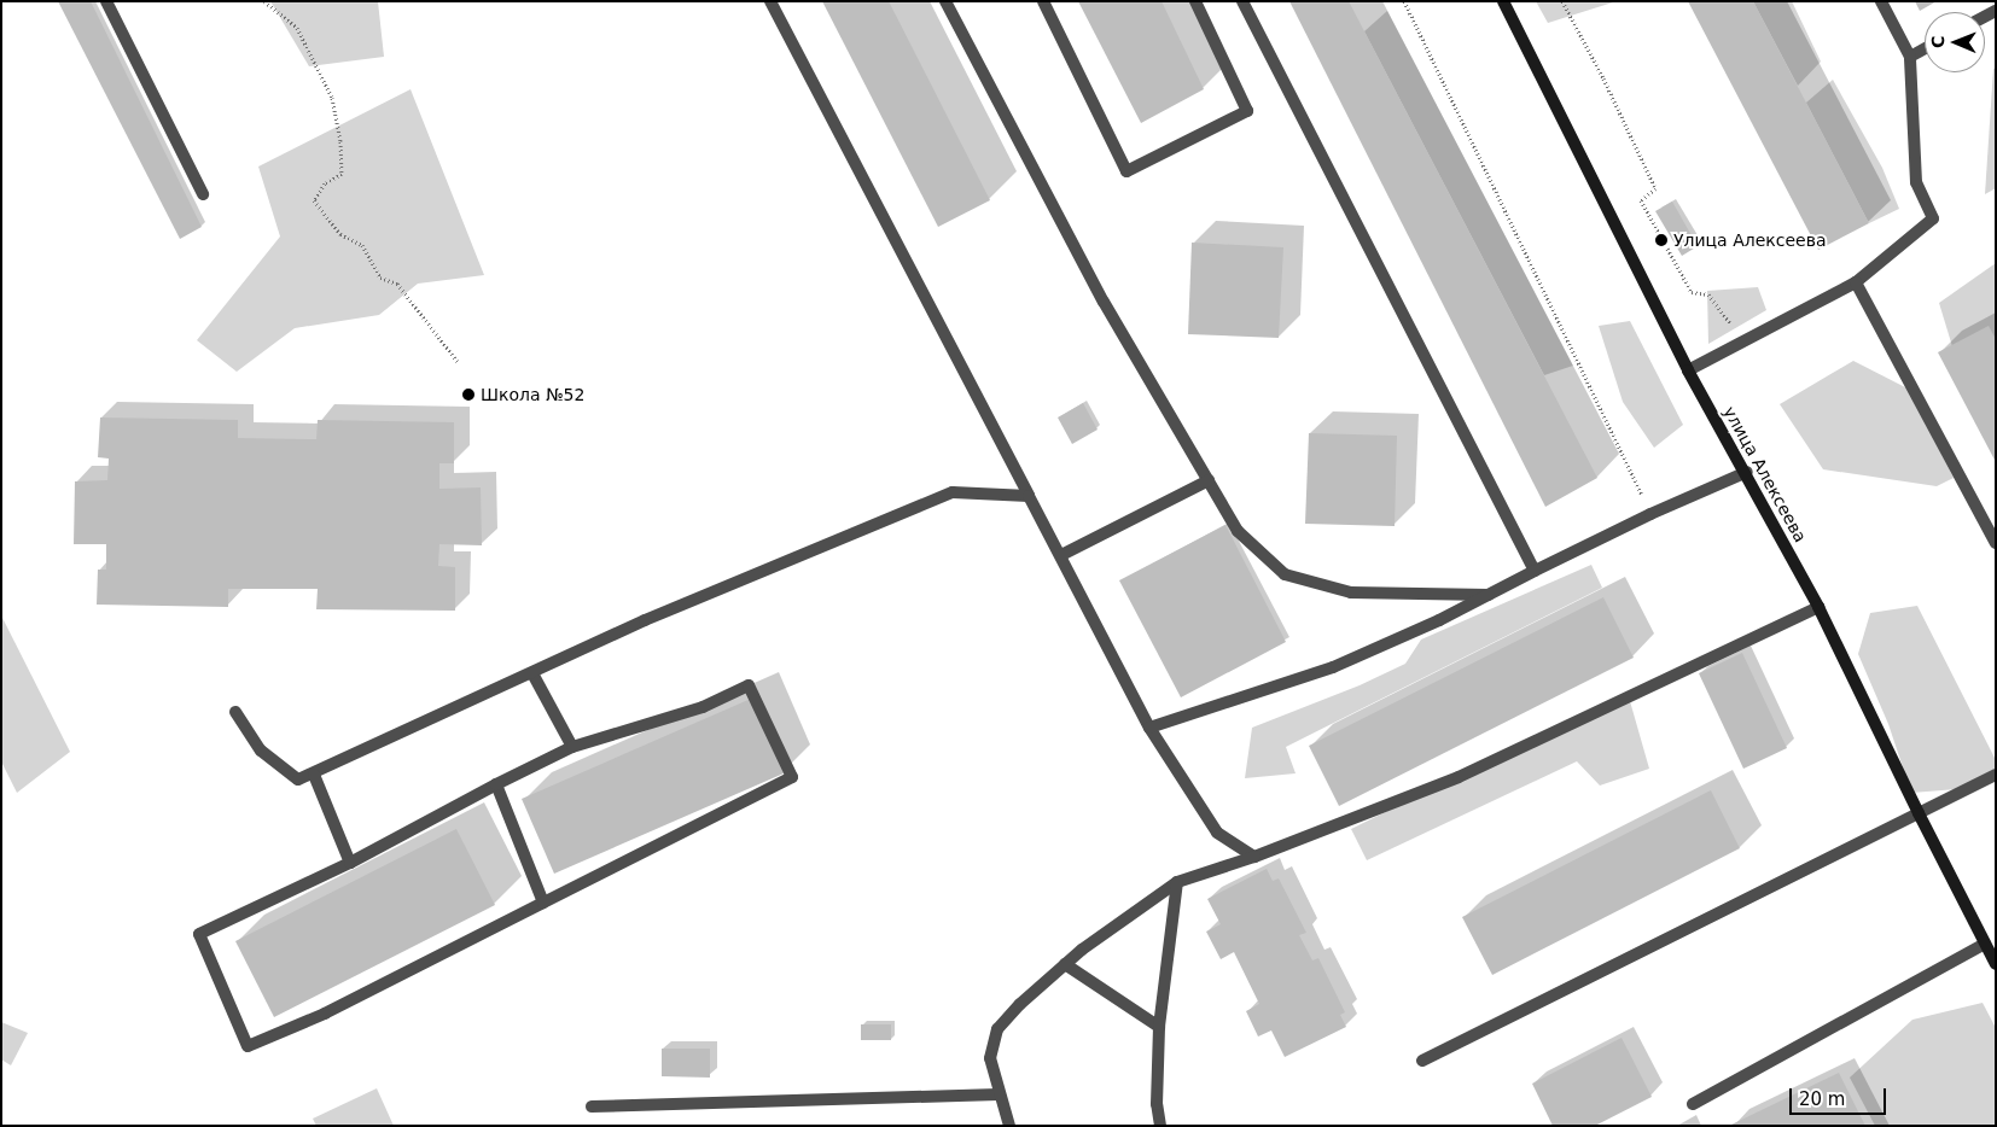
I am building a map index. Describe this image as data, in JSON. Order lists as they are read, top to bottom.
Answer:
{
  "streets": {
    "street": ["улица Алексеева"]
  },
  "places": ["Улица Алексеева", "Школа №52"],
  "scale_bar": "20 m",
  "north": "left"
}
